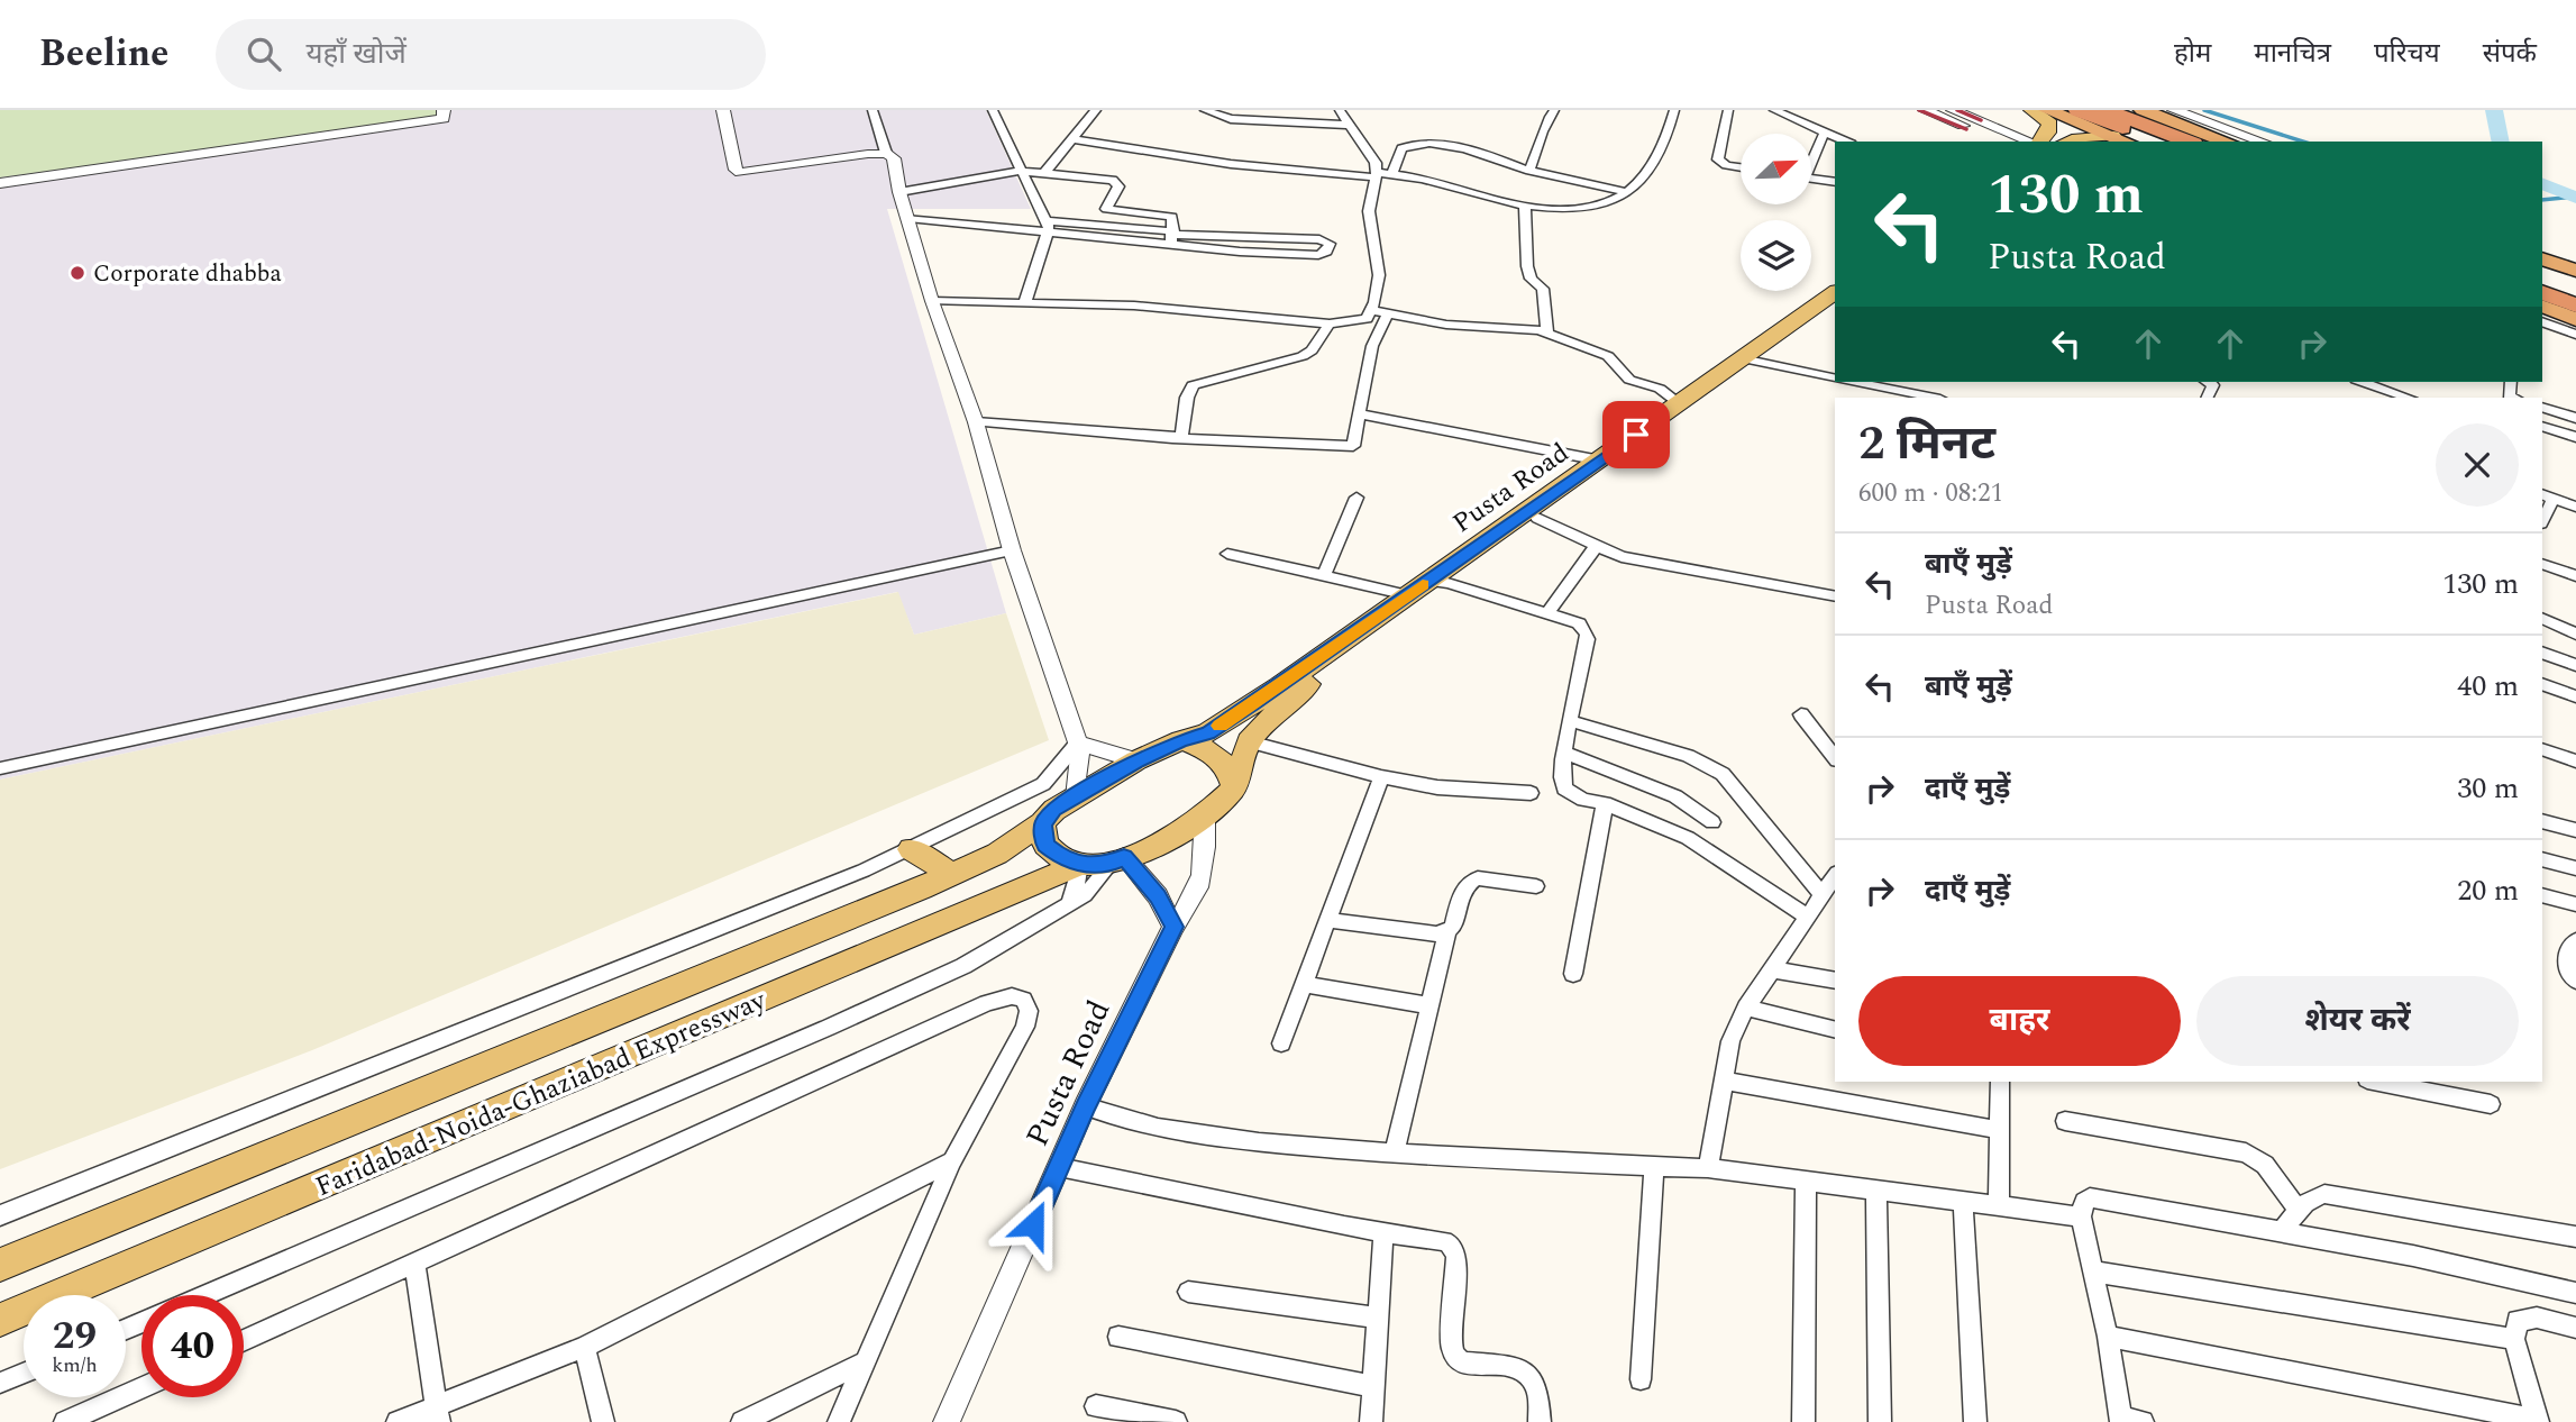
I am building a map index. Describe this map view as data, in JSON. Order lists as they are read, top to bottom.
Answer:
{
  "streets": {
    "main road": ["Pusta Road", "Faridabad-Noida-Ghaziabad Expressway"]
  },
  "crossings": [
    ["Pusta Road", "Faridabad-Noida-Ghaziabad Expressway"]
  ],
  "places": ["Corporate dhabba"],
  "north": "top right",
  "page": {
    "header": "Beeline",
    "search": "यहाँ खोजें",
    "nav": [
      "होम",
      "मानचित्र",
      "परिचय",
      "संपर्क"
    ],
    "turn": ["130 m", "Pusta Road"],
    "heading": ["2 मिनट", "600 m · 08:21"],
    "list": [
      {
        "name": "बाएँ मुड़ें",
        "note": "Pusta Road",
        "value": "130 m"
      },
      {
        "name": "बाएँ मुड़ें",
        "value": "40 m"
      },
      {
        "name": "दाएँ मुड़ें",
        "value": "30 m"
      },
      {
        "name": "दाएँ मुड़ें",
        "value": "20 m"
      }
    ],
    "buttons": ["बाहर", "शेयर करें"],
    "speed": "29 km/h",
    "limit": "40"
  }
}
